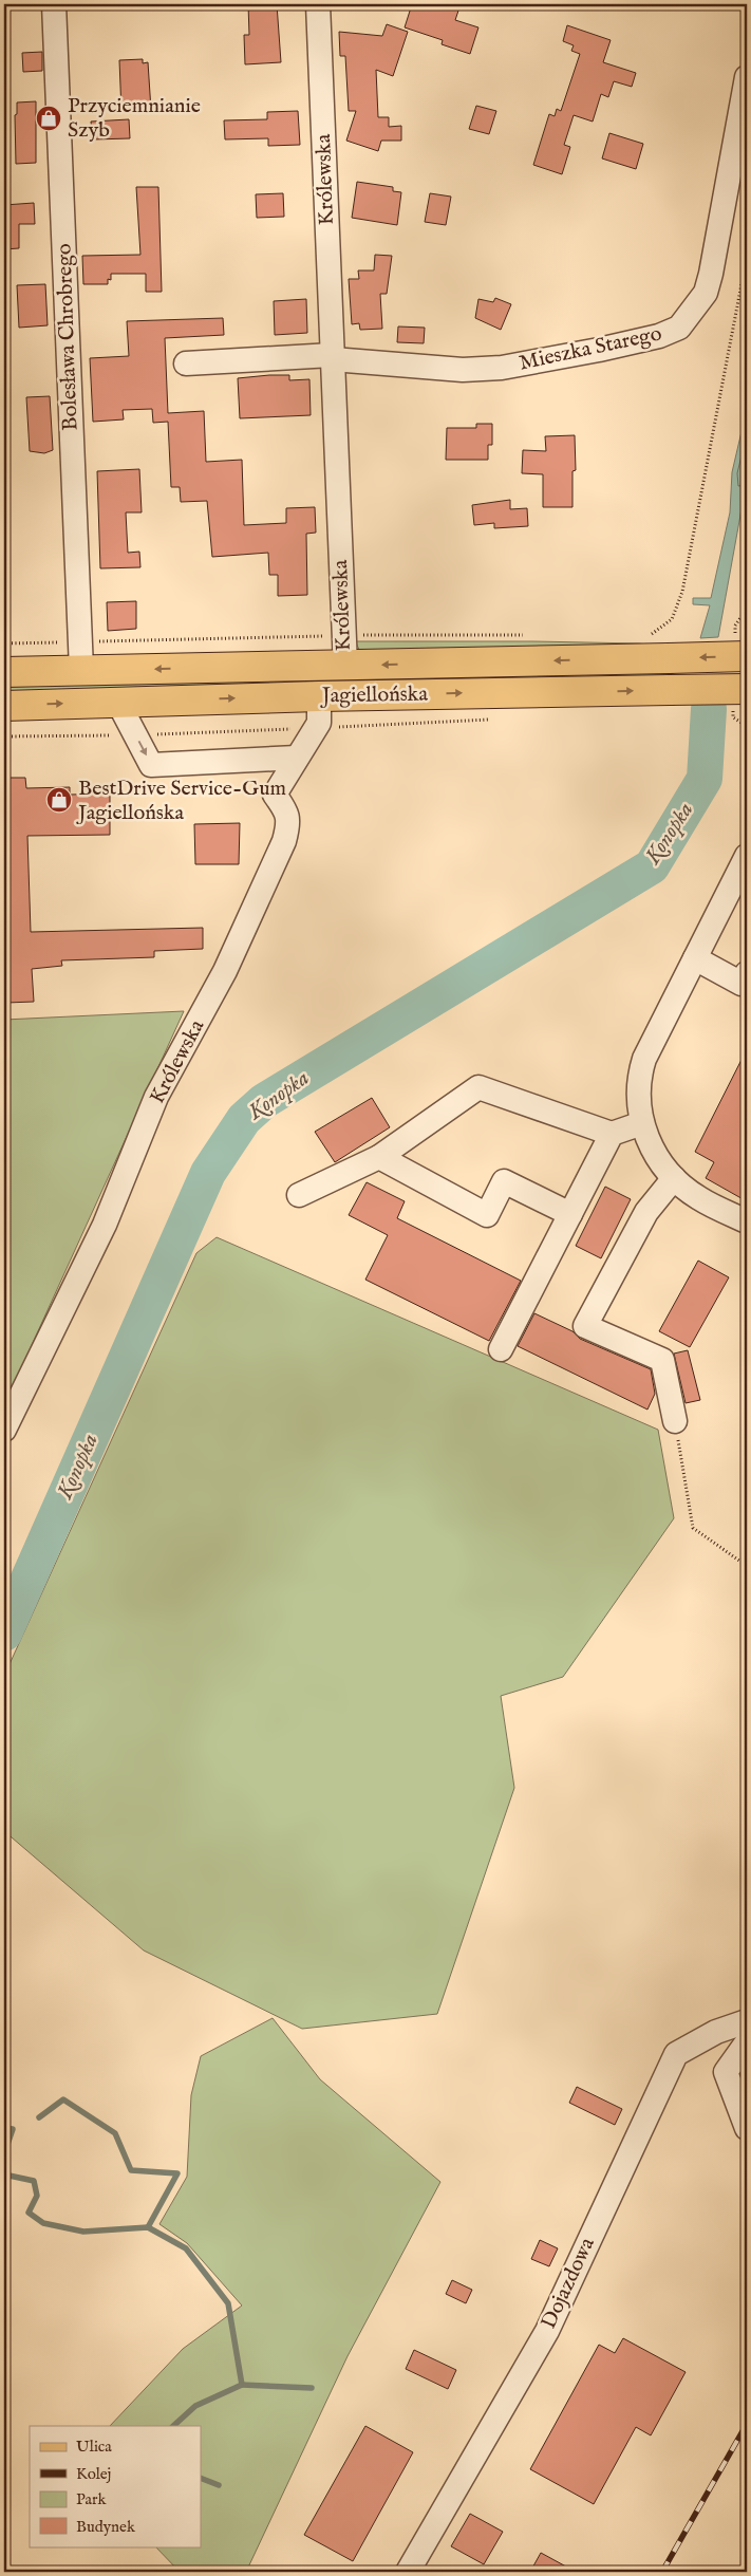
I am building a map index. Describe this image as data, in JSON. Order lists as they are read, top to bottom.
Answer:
{
  "streets": {
    "main road": ["Jagiellońska"],
    "street": [
      "Królewska",
      "Bolesława Chrobrego",
      "Mieszka Starego",
      "Dojazdowa"
    ]
  },
  "crossings": [
    ["Królewska", "Mieszka Starego"],
    ["Królewska", "Jagiellońska"],
    ["Bolesława Chrobrego", "Jagiellońska"]
  ],
  "water": ["Konopka"],
  "places": {
    "shop": ["Przyciemnianie Szyb", "BestDrive Service-Gum Jagiellońska"]
  },
  "legend": [
    "Ulica",
    "Kolej",
    "Park",
    "Budynek"
  ]
}
